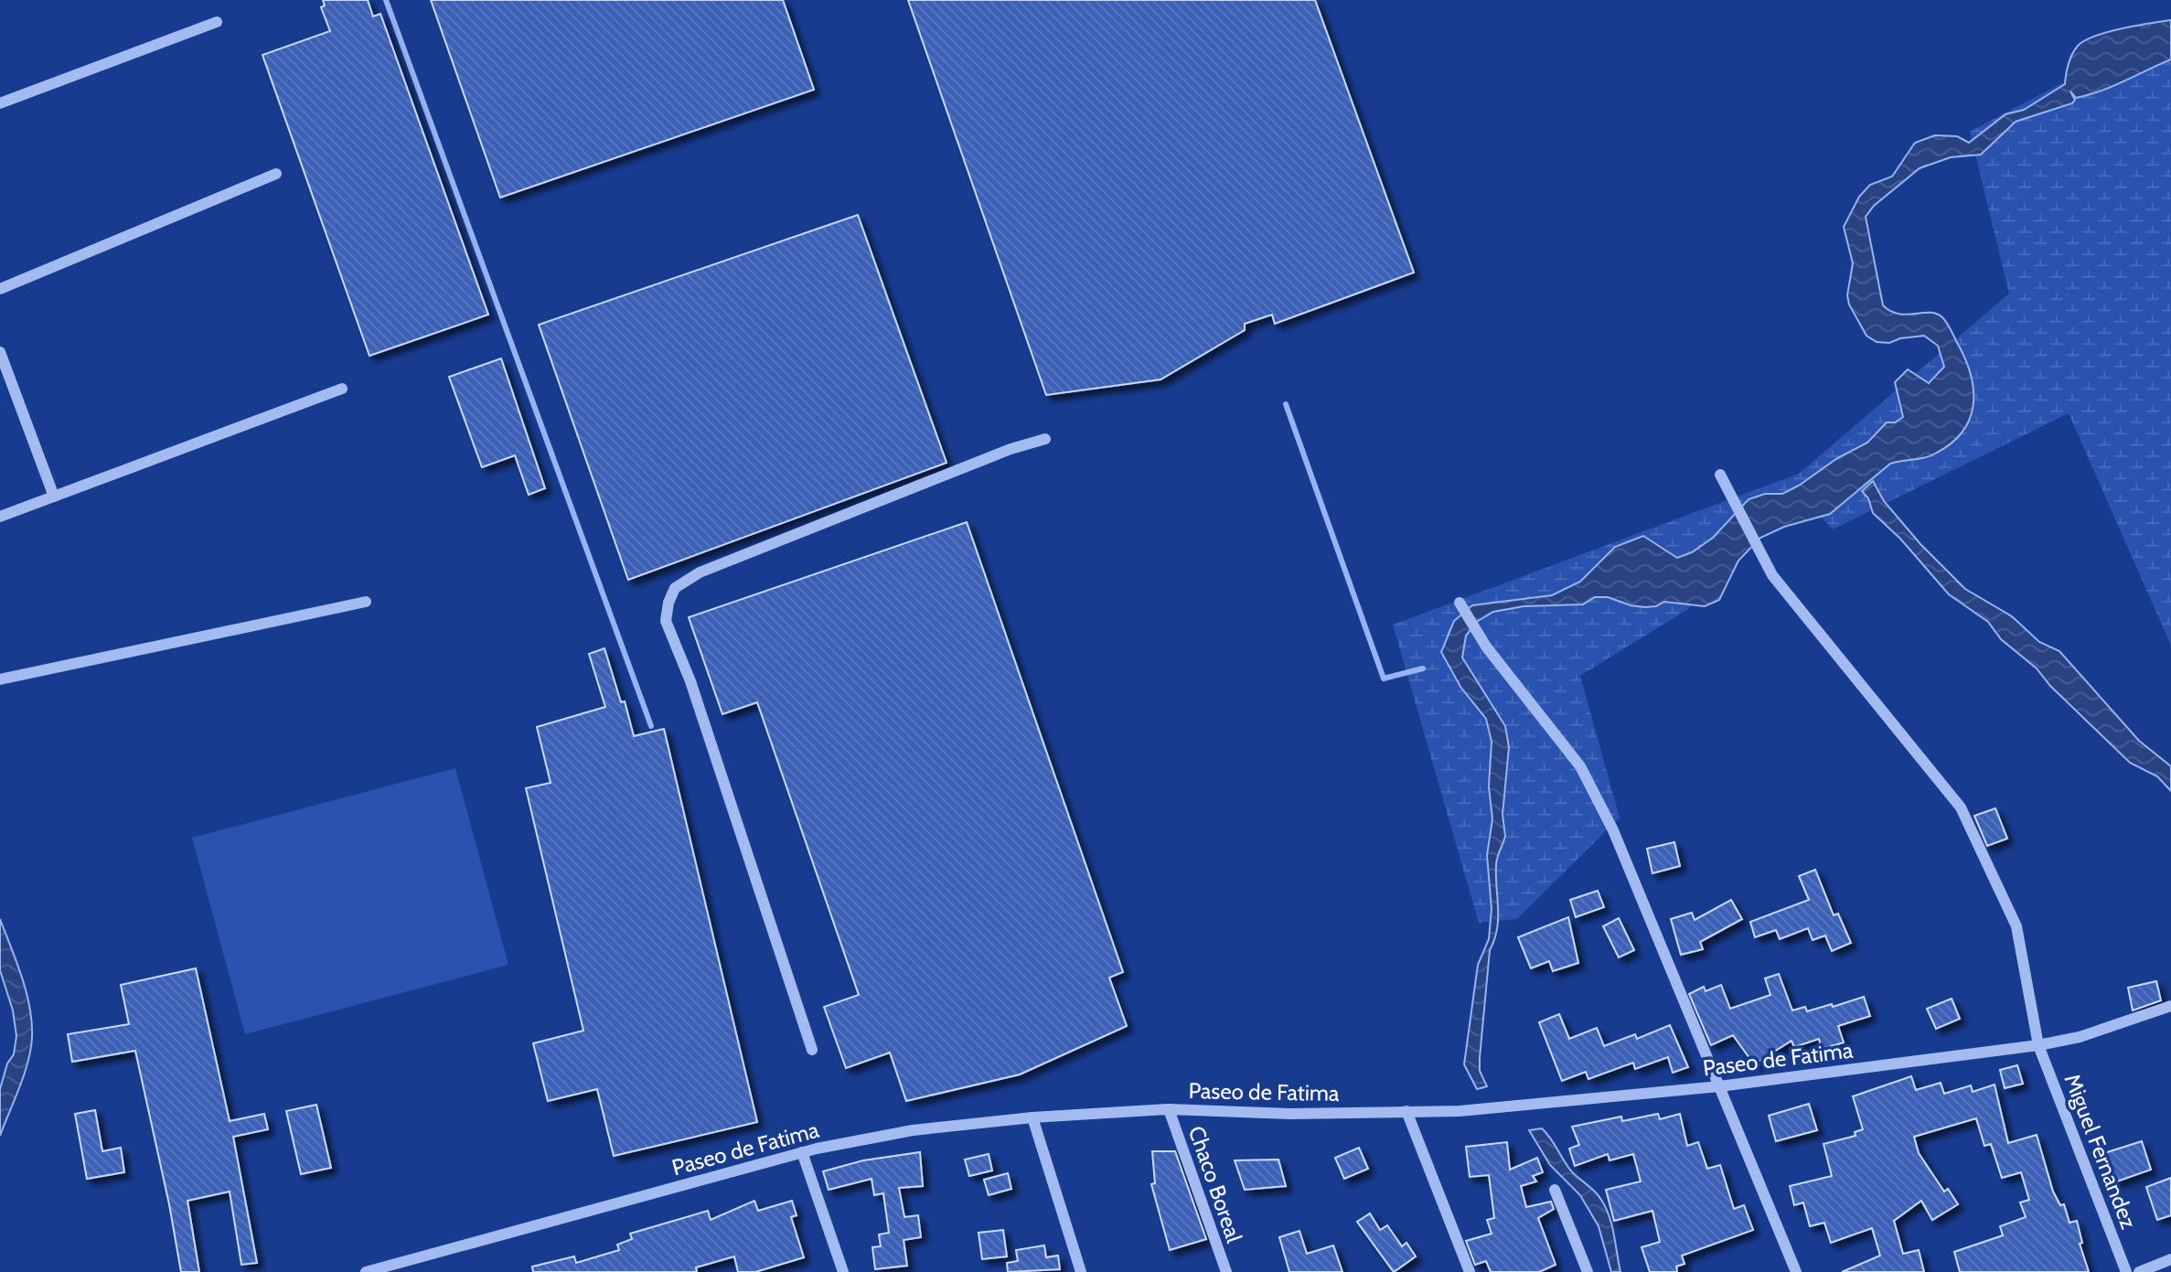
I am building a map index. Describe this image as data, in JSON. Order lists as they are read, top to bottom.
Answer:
{
  "streets": {
    "street": ["Paseo de Fatima", "Miguel Fernandez", "Chaco Boreal"]
  },
  "crossings": [
    ["Paseo de Fatima", "Miguel Fernandez"],
    ["Paseo de Fatima", "Chaco Boreal"]
  ]
}
